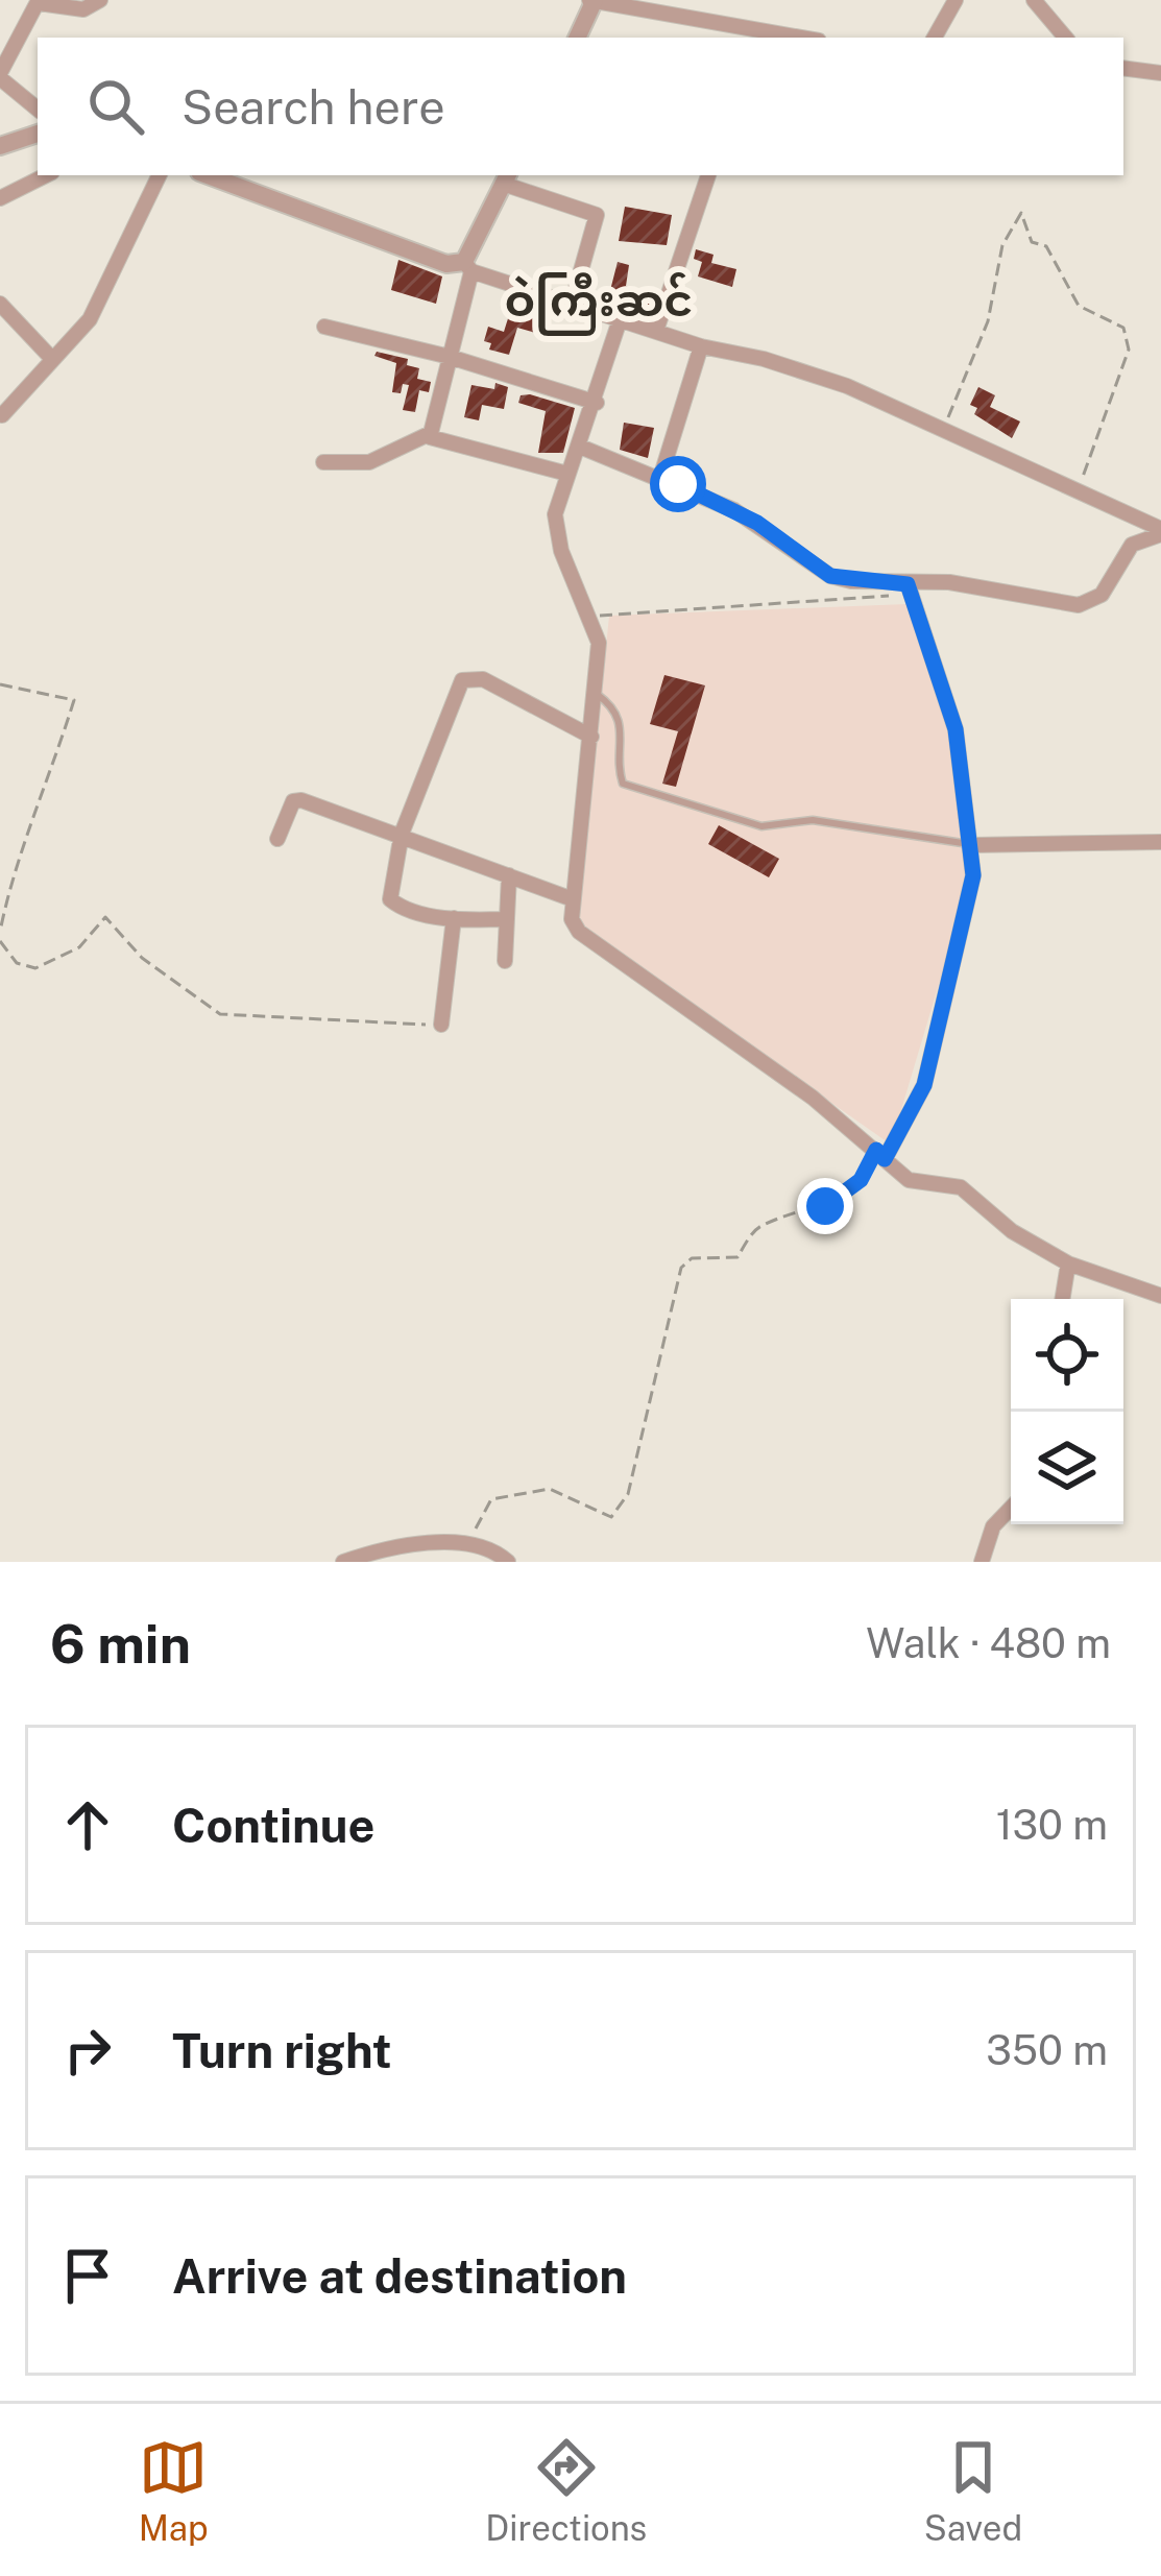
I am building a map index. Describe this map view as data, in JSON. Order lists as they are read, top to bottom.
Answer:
{
  "districts": ["ဝဲကြီးဆင်"],
  "page": {
    "search": "Search here",
    "heading": ["6 min", "Walk · 480 m"],
    "list": [
      ["Continue", "130 m"],
      ["Turn right", "350 m"],
      "Arrive at destination"
    ],
    "nav": ["Map", "Directions", "Saved"]
  }
}
